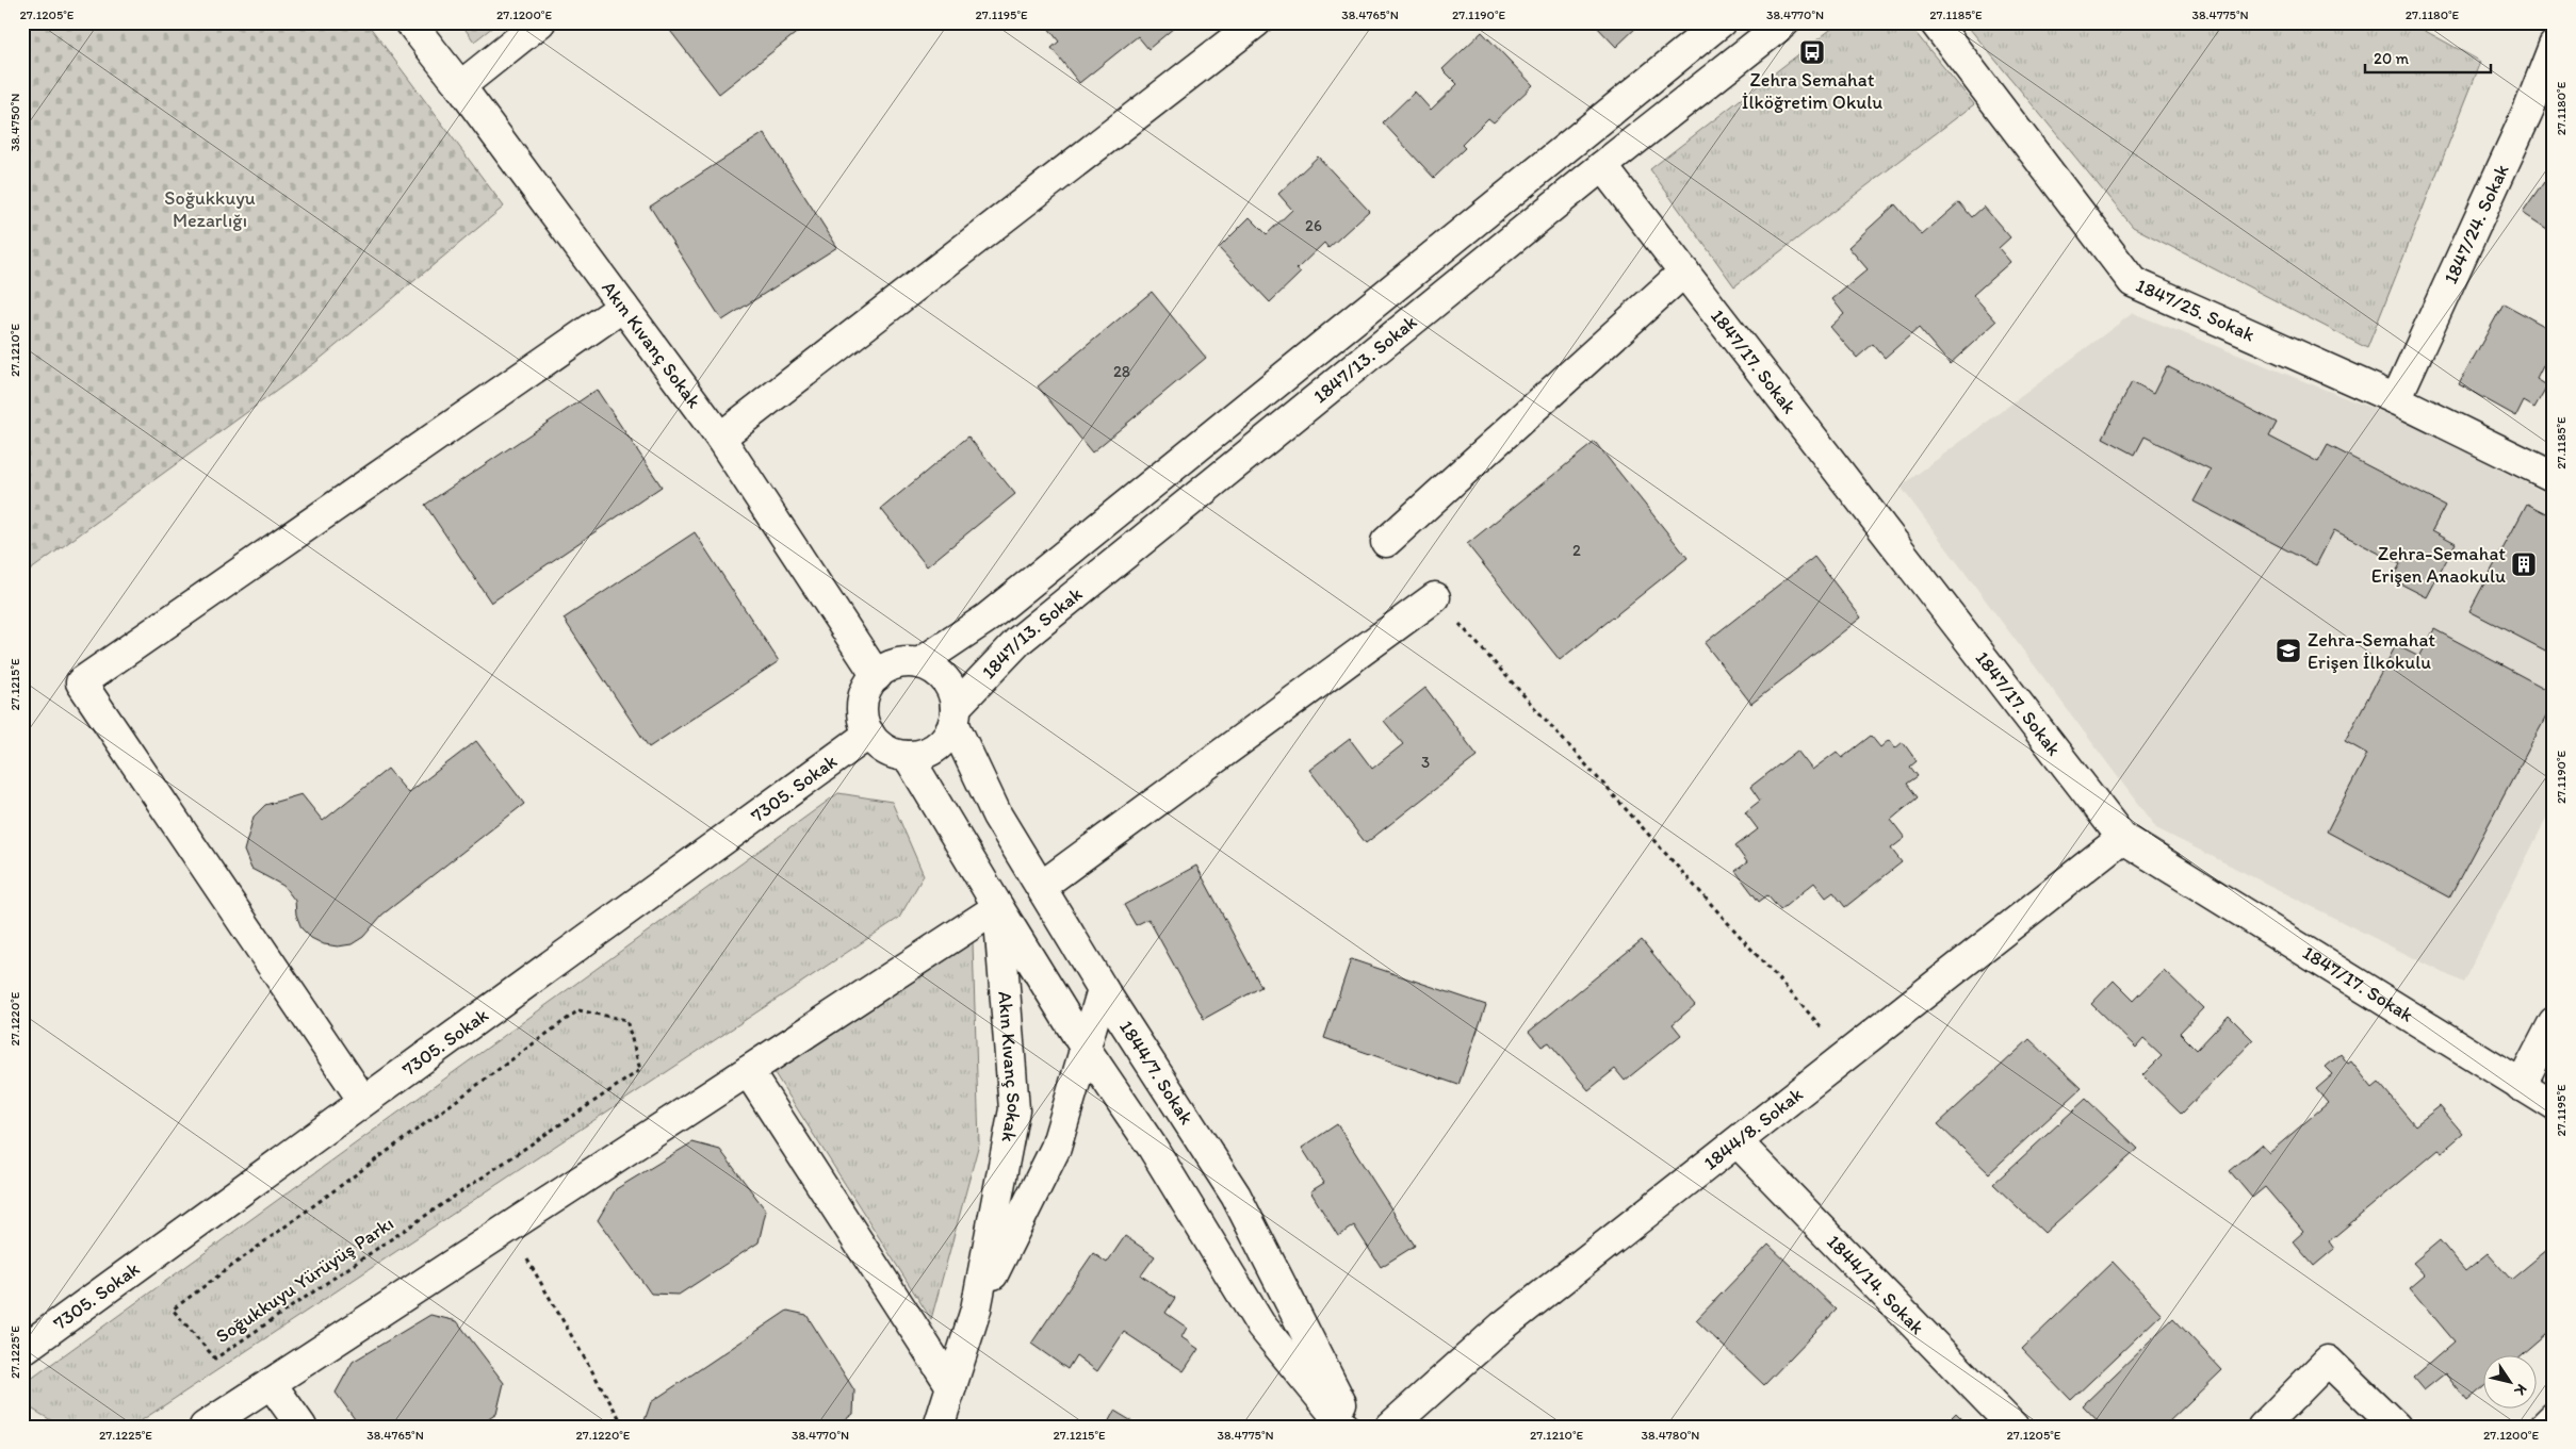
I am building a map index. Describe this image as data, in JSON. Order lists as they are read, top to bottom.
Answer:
{
  "streets": {
    "street": [
      "1847/24. Sokak",
      "1847/25. Sokak",
      "Akın Kıvanç Sokak",
      "1847/13. Sokak",
      "1847/17. Sokak",
      "7305. Sokak",
      "1844/7. Sokak",
      "1844/8. Sokak",
      "1844/14. Sokak"
    ],
    "path": ["Soğukkuyu Yürüyüş Parkı"]
  },
  "crossings": [
    ["1847/24. Sokak", "1847/25. Sokak"],
    ["Akın Kıvanç Sokak", "1847/13. Sokak"],
    ["Akın Kıvanç Sokak", "7305. Sokak"],
    ["Akın Kıvanç Sokak", "1844/7. Sokak"],
    ["1847/13. Sokak", "1847/17. Sokak"],
    ["1847/13. Sokak", "7305. Sokak"],
    ["1847/13. Sokak", "1844/7. Sokak"],
    ["1847/17. Sokak", "1844/8. Sokak"],
    ["7305. Sokak", "1844/7. Sokak"],
    ["1844/8. Sokak", "1844/14. Sokak"]
  ],
  "parks": ["Soğukkuyu Mezarlığı"],
  "places": {
    "bus stop": ["Zehra Semahat İlköğretim Okulu"],
    "building": ["Zehra-Semahat Erişen Anaokulu"],
    "school or university": ["Zehra-Semahat Erişen İlkokulu"]
  },
  "house_numbers": [
    "26",
    "28",
    "2",
    "3"
  ],
  "scale_bar": "20 m",
  "north": "bottom right",
  "coordinates": [
    "27.1205°E",
    "27.1200°E",
    "27.1195°E",
    "38.4765°N",
    "27.1190°E",
    "38.4770°N",
    "27.1185°E",
    "38.4775°N",
    "27.1180°E",
    "38.4750°N",
    "27.1210°E",
    "27.1215°E",
    "27.1220°E",
    "27.1225°E",
    "38.4780°N"
  ]
}
